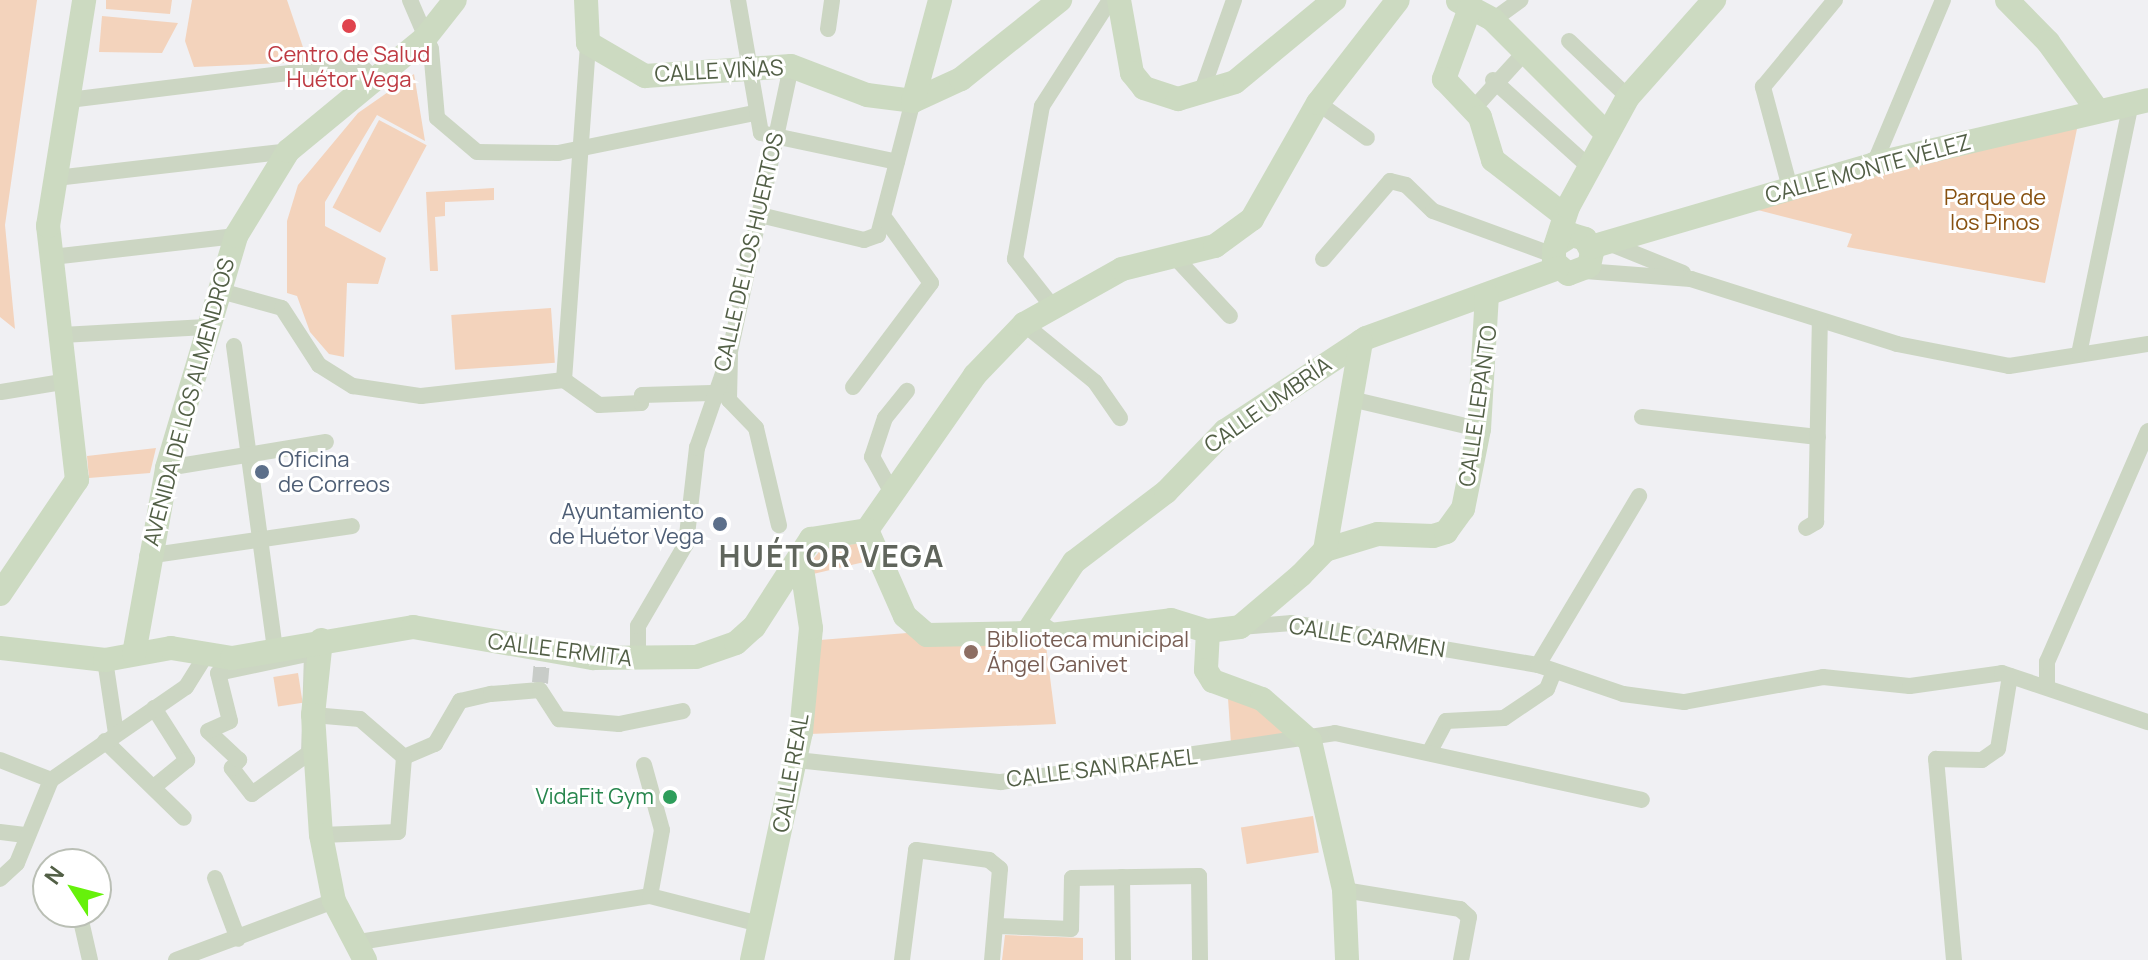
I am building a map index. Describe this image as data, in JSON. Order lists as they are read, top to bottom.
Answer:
{
  "streets": {
    "street": [
      "CALLE VIÑAS",
      "CALLE MONTE VÉLEZ",
      "CALLE DE LOS HUERTOS",
      "AVENIDA DE LOS ALMENDROS",
      "CALLE UMBRÍA",
      "CALLE LEPANTO",
      "CALLE CARMEN",
      "CALLE ERMITA",
      "CALLE SAN RAFAEL",
      "CALLE REAL"
    ]
  },
  "crossings": [
    ["CALLE VIÑAS", "CALLE DE LOS HUERTOS"],
    ["CALLE MONTE VÉLEZ", "CALLE UMBRÍA"],
    ["CALLE DE LOS HUERTOS", "CALLE ERMITA"],
    ["AVENIDA DE LOS ALMENDROS", "CALLE ERMITA"],
    ["CALLE UMBRÍA", "CALLE LEPANTO"],
    ["CALLE UMBRÍA", "CALLE CARMEN"],
    ["CALLE CARMEN", "CALLE REAL"],
    ["CALLE ERMITA", "CALLE REAL"],
    ["CALLE SAN RAFAEL", "CALLE REAL"]
  ],
  "districts": ["HUÉTOR VEGA"],
  "parks": ["Parque de los Pinos"],
  "places": [
    "Centro de Salud Huétor Vega",
    "Oficina de Correos",
    "Ayuntamiento de Huétor Vega",
    "Biblioteca municipal Ángel Ganivet",
    "VidaFit Gym"
  ],
  "north": "top left"
}
